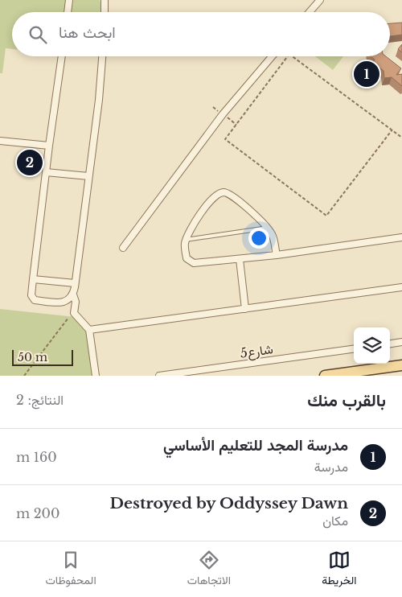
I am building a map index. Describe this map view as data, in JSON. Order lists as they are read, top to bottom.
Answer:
{
  "streets": {
    "street": ["شارع5"]
  },
  "scale_bar": "50 m",
  "page": {
    "search": "ابحث هنا",
    "pins": ["1", "2"],
    "scale": "50 m",
    "heading": ["بالقرب منك", "النتائج: 2"],
    "list": [
      {
        "mark": "1",
        "name": "مدرسة المجد للتعليم الأساسي",
        "note": "مدرسة",
        "value": "160 m"
      },
      {
        "mark": "2",
        "name": "Destroyed by Oddyssey Dawn",
        "note": "مكان",
        "value": "200 m"
      }
    ],
    "nav": ["الخريطة", "الاتجاهات", "المحفوظات"]
  }
}
